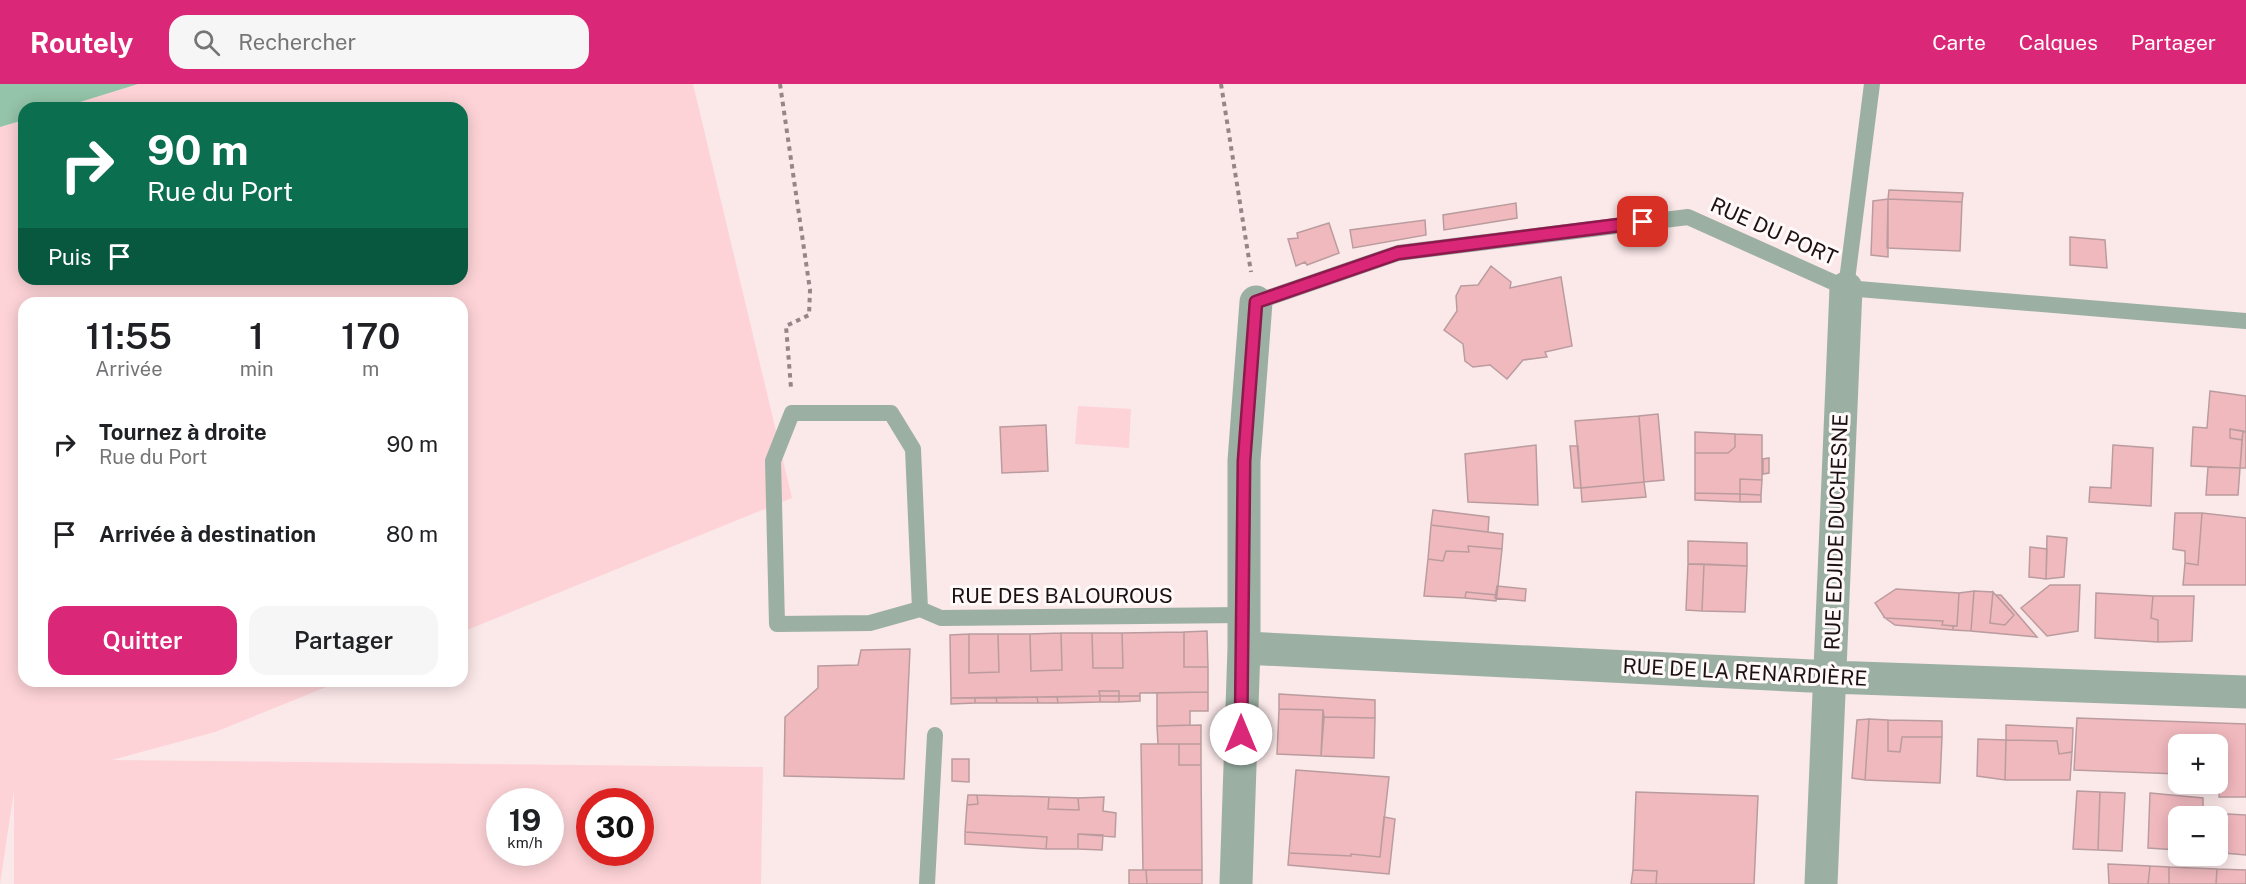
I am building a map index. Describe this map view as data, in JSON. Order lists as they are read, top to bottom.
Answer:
{
  "streets": {
    "street": ["RUE EDJIDE DUCHESNE", "RUE DE LA RENARDIÈRE"],
    "lane": ["RUE DU PORT", "RUE DES BALOUROUS"]
  },
  "crossings": [
    ["RUE DU PORT", "RUE EDJIDE DUCHESNE"],
    ["RUE EDJIDE DUCHESNE", "RUE DE LA RENARDIÈRE"]
  ],
  "page": {
    "header": "Routely",
    "search": "Rechercher",
    "nav": ["Carte", "Calques", "Partager"],
    "turn": ["90 m", "Rue du Port"],
    "then": "Puis",
    "eta": [
      "11:55",
      "Arrivée",
      "1",
      "min",
      "170",
      "m"
    ],
    "list": [
      {
        "name": "Tournez à droite",
        "note": "Rue du Port",
        "value": "90 m"
      },
      {
        "name": "Arrivée à destination",
        "value": "80 m"
      }
    ],
    "buttons": ["Quitter", "Partager"],
    "map_buttons": ["+", "−"],
    "speed": "19 km/h",
    "limit": "30"
  }
}
